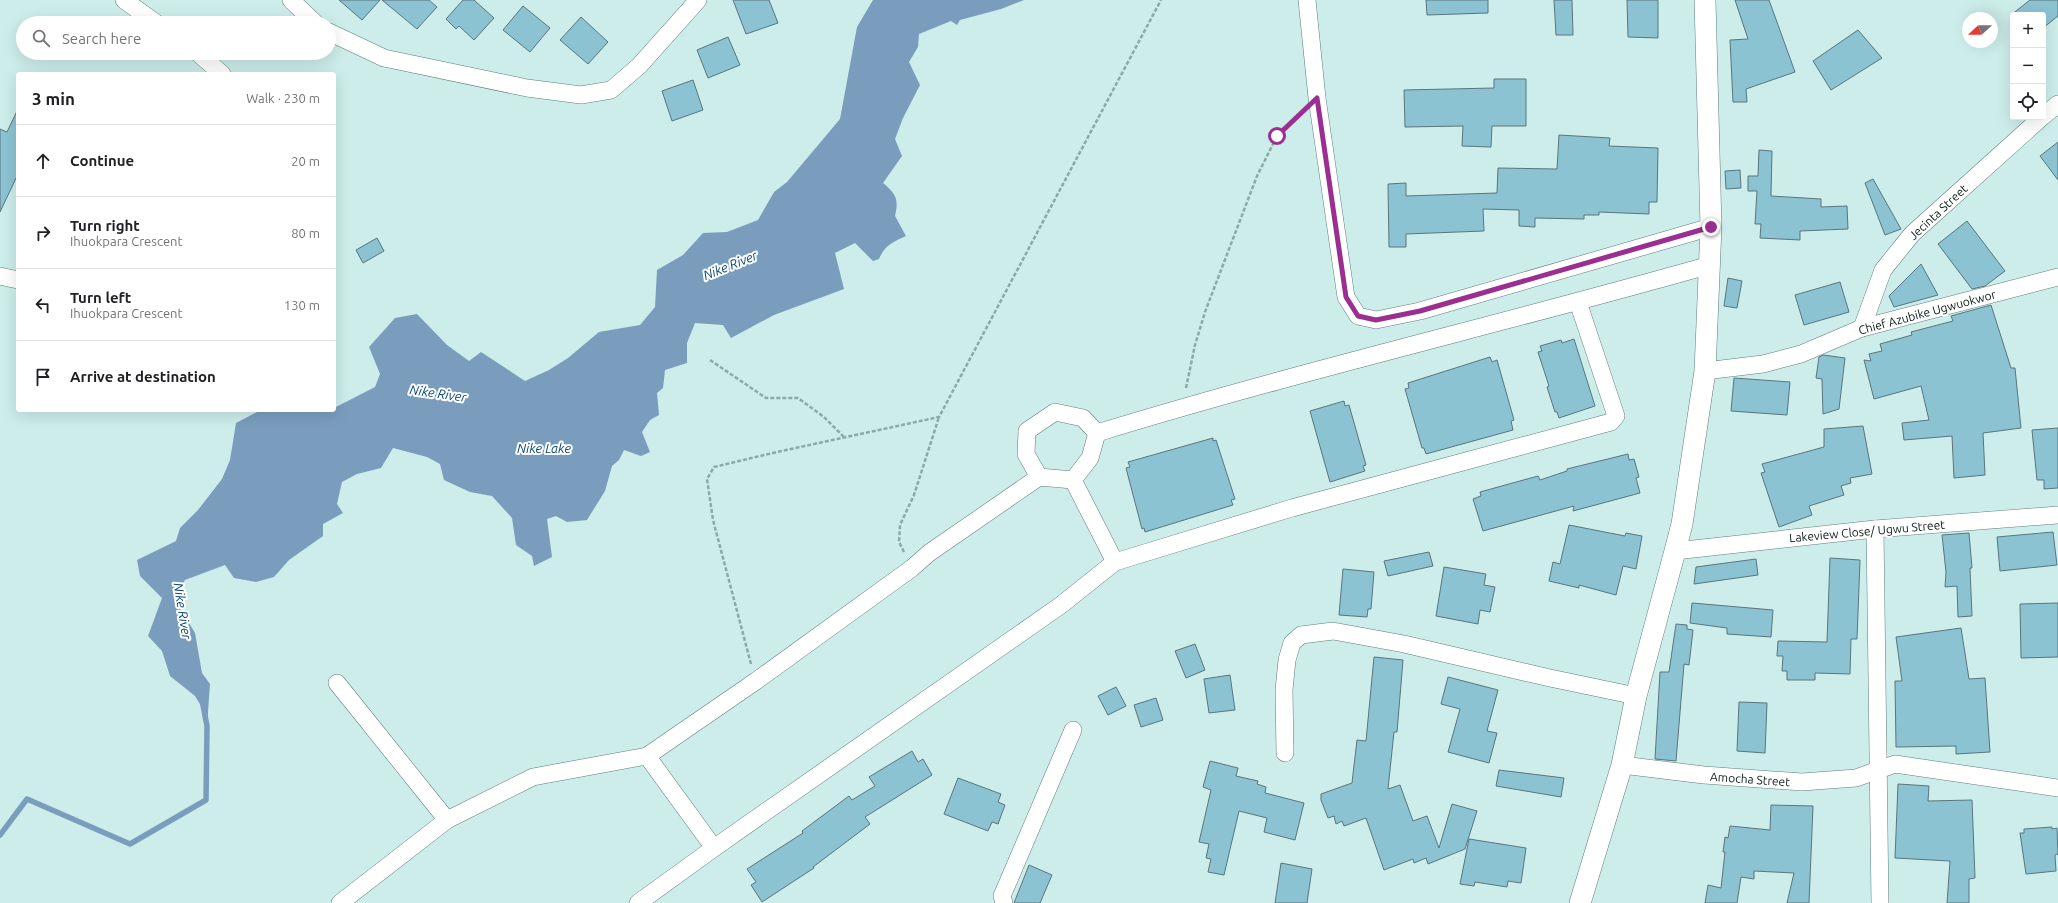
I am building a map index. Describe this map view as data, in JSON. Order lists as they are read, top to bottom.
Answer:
{
  "streets": {
    "street": [
      "Jecinta Street",
      "Chief Azubike Ugwuokwor",
      "Lakeview Close/ Ugwu Street",
      "Amocha Street"
    ]
  },
  "crossings": [
    ["Jecinta Street", "Chief Azubike Ugwuokwor"]
  ],
  "water": ["Nike River", "Nike Lake"],
  "north": "left",
  "page": {
    "map_buttons": ["+", "−"],
    "search": "Search here",
    "heading": ["3 min", "Walk · 230 m"],
    "list": [
      ["Continue", "20 m"],
      ["Turn right", "Ihuokpara Crescent", "80 m"],
      ["Turn left", "Ihuokpara Crescent", "130 m"],
      "Arrive at destination"
    ]
  }
}
